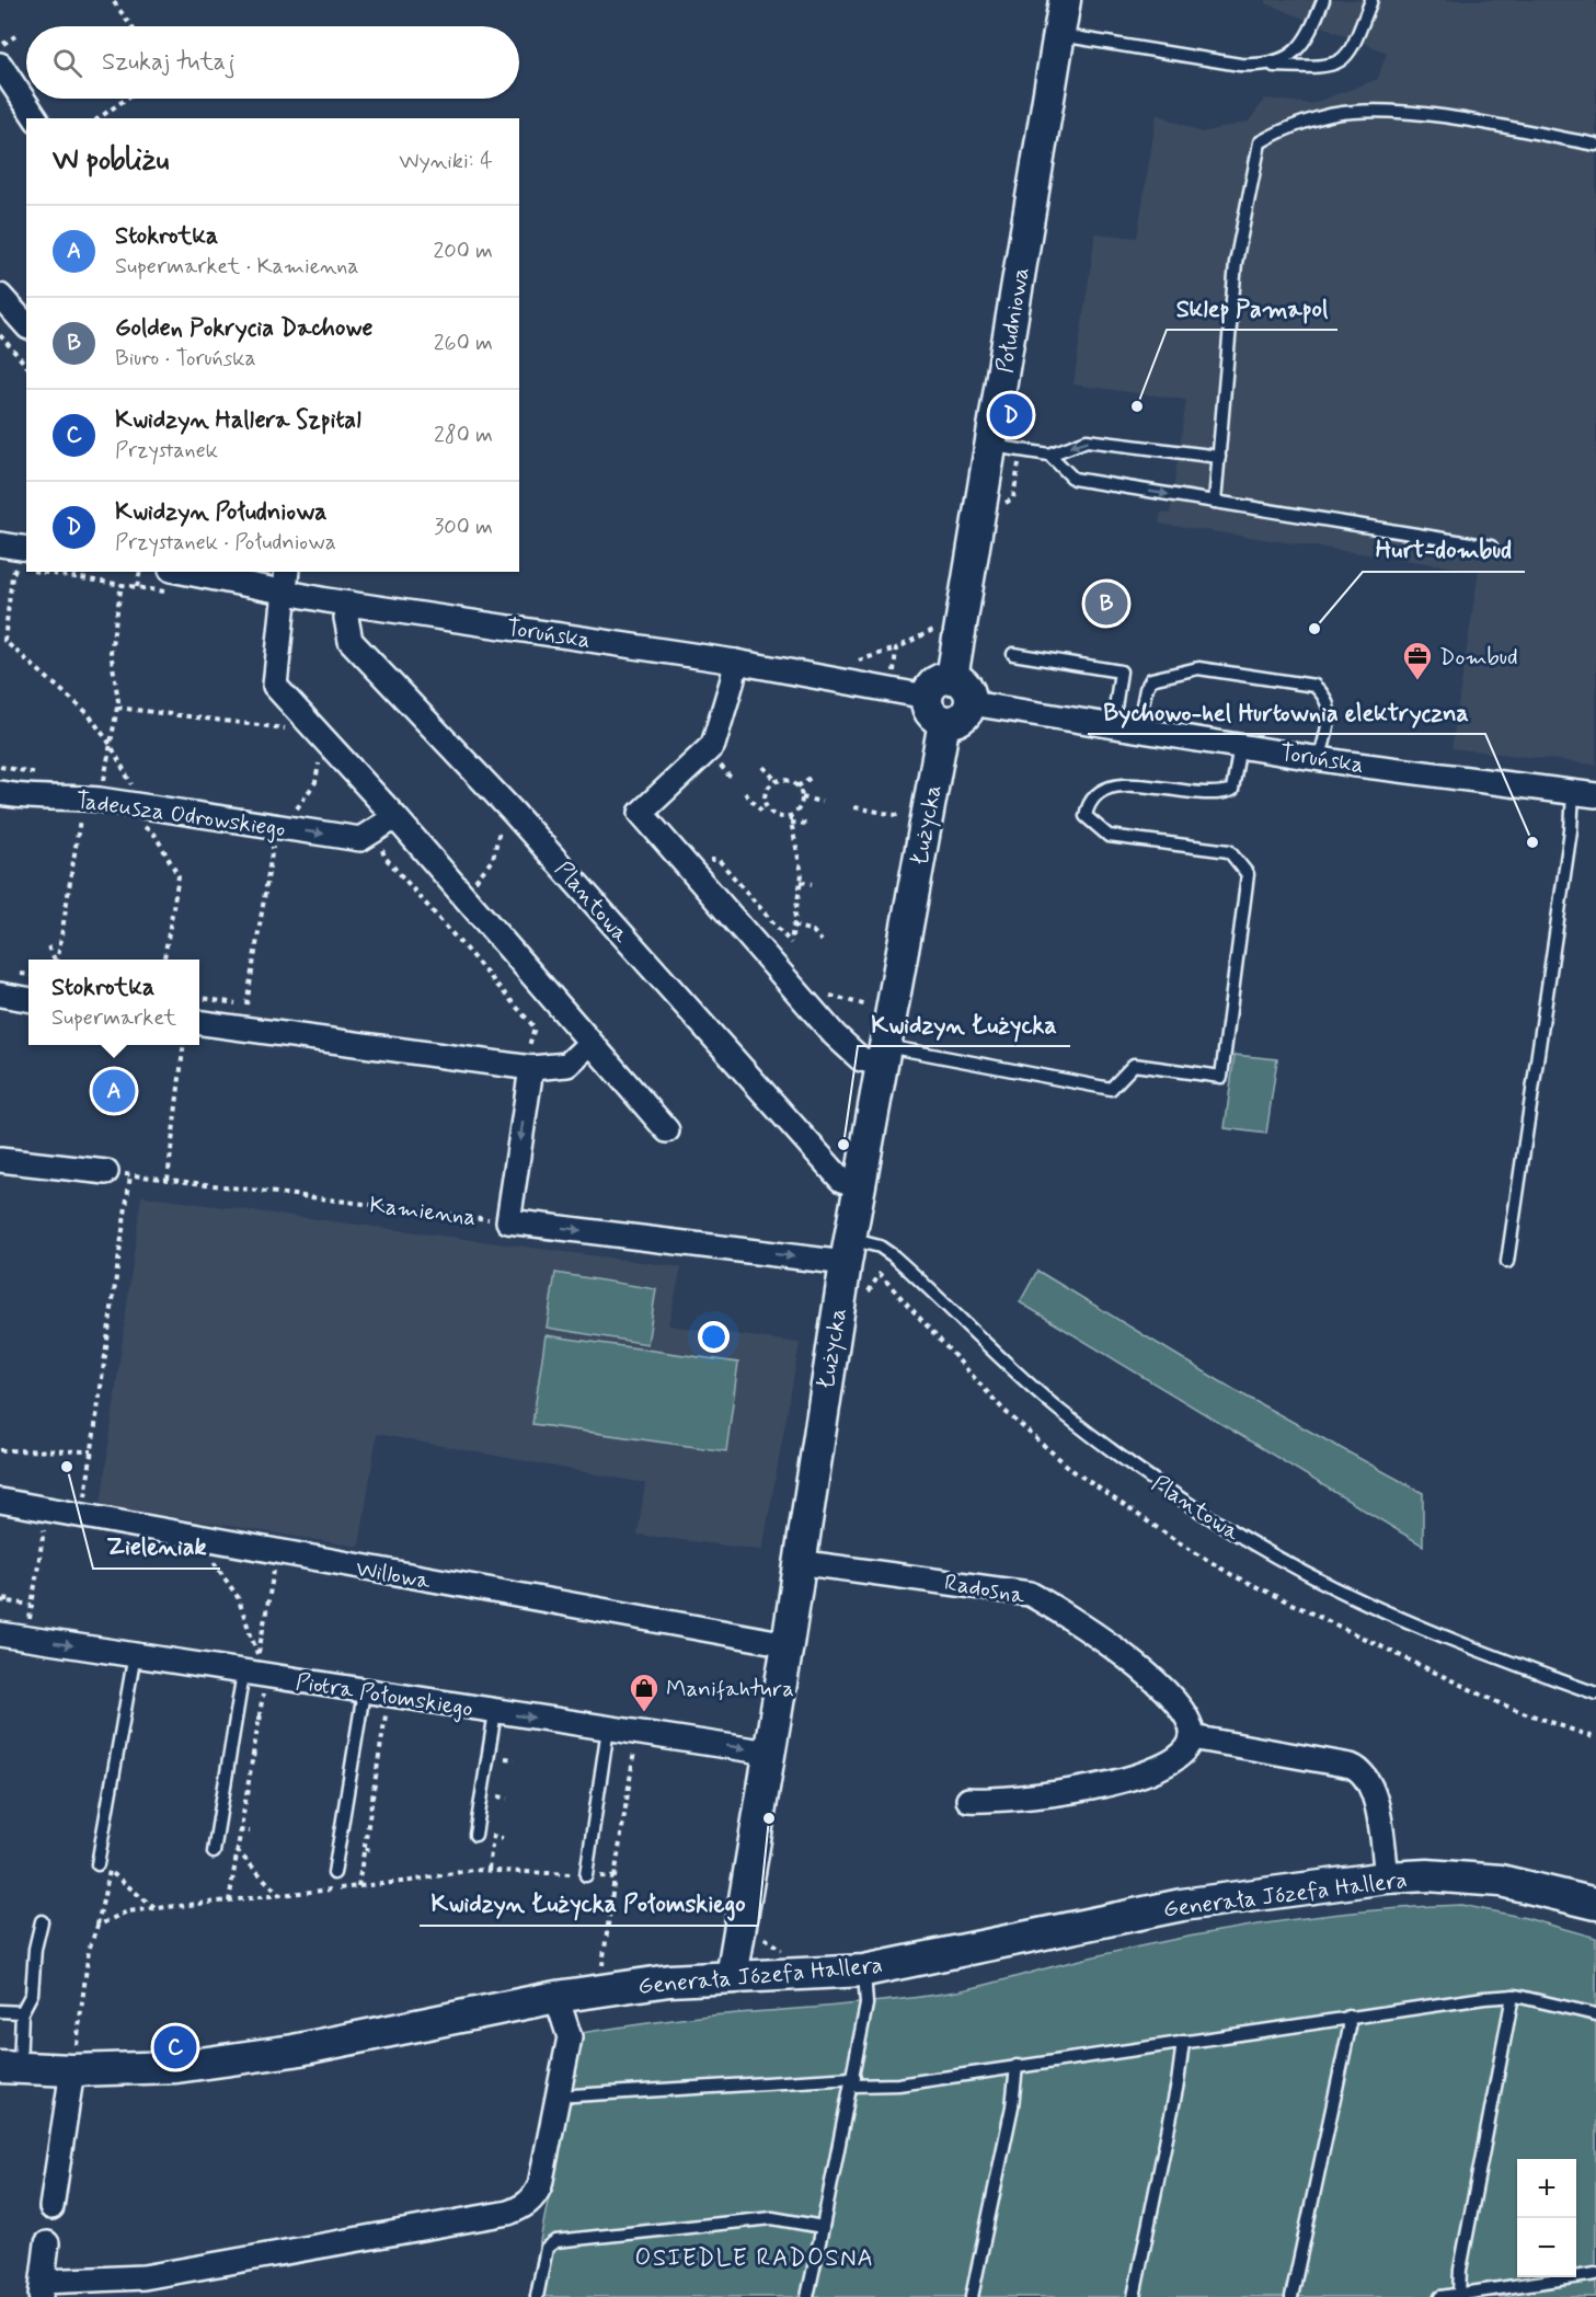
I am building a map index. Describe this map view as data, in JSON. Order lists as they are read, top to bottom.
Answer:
{
  "streets": {
    "street": [
      "Południowa",
      "Toruńska",
      "Tadeusza Odrowskiego",
      "Łużycka",
      "Plantowa",
      "Kamienna",
      "Willowa",
      "Radosna",
      "Piotra Połomskiego",
      "Generała Józefa Hallera"
    ]
  },
  "crossings": [
    ["Południowa", "Toruńska"],
    ["Południowa", "Łużycka"],
    ["Toruńska", "Łużycka"],
    ["Toruńska", "Plantowa"],
    ["Łużycka", "Plantowa"],
    ["Łużycka", "Kamienna"],
    ["Łużycka", "Willowa"],
    ["Łużycka", "Radosna"],
    ["Łużycka", "Piotra Połomskiego"],
    ["Łużycka", "Generała Józefa Hallera"],
    ["Plantowa", "Kamienna"]
  ],
  "one_way": ["Tadeusza Odrowskiego", "Kamienna", "Piotra Połomskiego"],
  "districts": ["OSIEDLE RADOSNA"],
  "places": {
    "other": [
      "Sklep Pamapol",
      "Hurt-dombud",
      "Bychowo-hel Hurtownia elektryczna",
      "Kwidzyn Łużycka",
      "Zieleniak",
      "Kwidzyn Łużycka Połomskiego"
    ],
    "office": ["Dombud"],
    "shop": ["Manifahtura"]
  },
  "page": {
    "search": "Szukaj tutaj",
    "heading": ["W pobliżu", "Wyniki: 4"],
    "list": [
      {
        "mark": "A",
        "name": "Stokrotka",
        "note": "Supermarket · Kamienna",
        "value": "200 m"
      },
      {
        "mark": "B",
        "name": "Golden Pokrycia Dachowe",
        "note": "Biuro · Toruńska",
        "value": "260 m"
      },
      {
        "mark": "C",
        "name": "Kwidzyn Hallera Szpital",
        "note": "Przystanek",
        "value": "280 m"
      },
      {
        "mark": "D",
        "name": "Kwidzyn Południowa",
        "note": "Przystanek · Południowa",
        "value": "300 m"
      }
    ],
    "pins": [
      "D",
      "B",
      "A",
      "C"
    ],
    "popup": ["Stokrotka", "Supermarket"],
    "map_buttons": ["+", "−"]
  }
}
